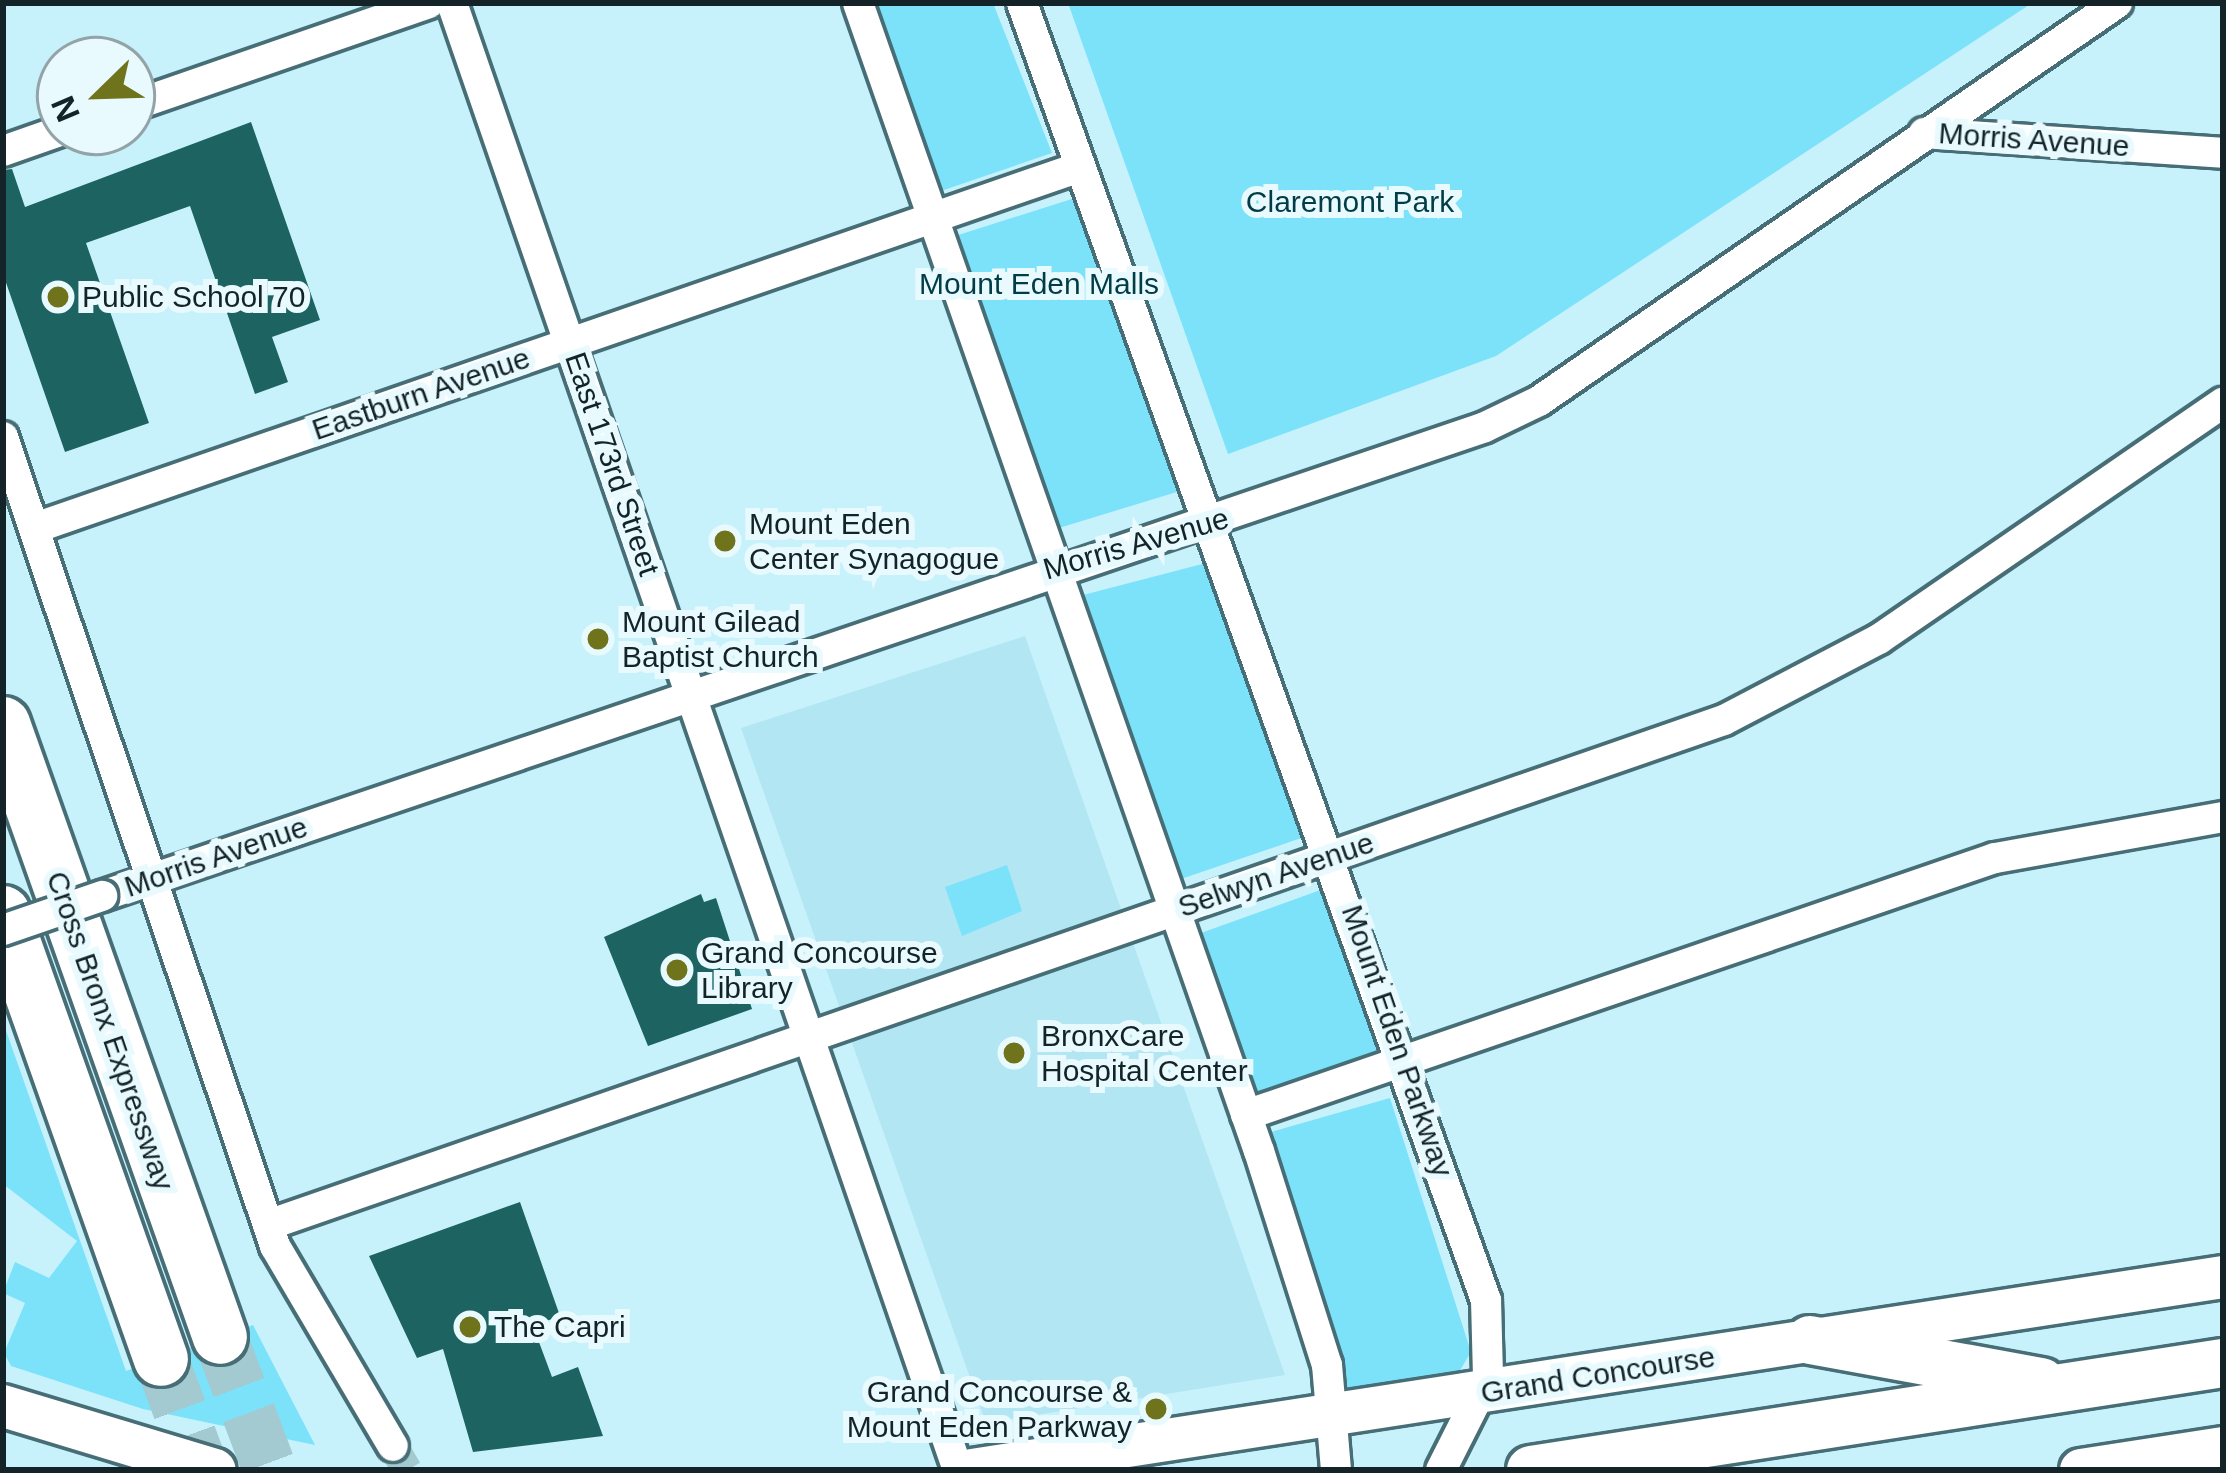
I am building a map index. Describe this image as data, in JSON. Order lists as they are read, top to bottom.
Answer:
{
  "streets": {
    "highway": ["Cross Bronx Expressway"],
    "street": [
      "Morris Avenue",
      "Eastburn Avenue",
      "East 173rd Street",
      "Selwyn Avenue",
      "Mount Eden Parkway",
      "Grand Concourse"
    ]
  },
  "crossings": [
    ["Morris Avenue", "East 173rd Street"],
    ["Morris Avenue", "Mount Eden Parkway"],
    ["Eastburn Avenue", "East 173rd Street"],
    ["Eastburn Avenue", "Mount Eden Parkway"],
    ["East 173rd Street", "Selwyn Avenue"],
    ["Selwyn Avenue", "Mount Eden Parkway"],
    ["Mount Eden Parkway", "Grand Concourse"]
  ],
  "parks": ["Claremont Park", "Mount Eden Malls"],
  "places": [
    "Public School 70",
    "Mount Eden Center Synagogue",
    "Mount Gilead Baptist Church",
    "Grand Concourse Library",
    "BronxCare Hospital Center",
    "The Capri",
    "Grand Concourse & Mount Eden Parkway"
  ],
  "north": "bottom left"
}
